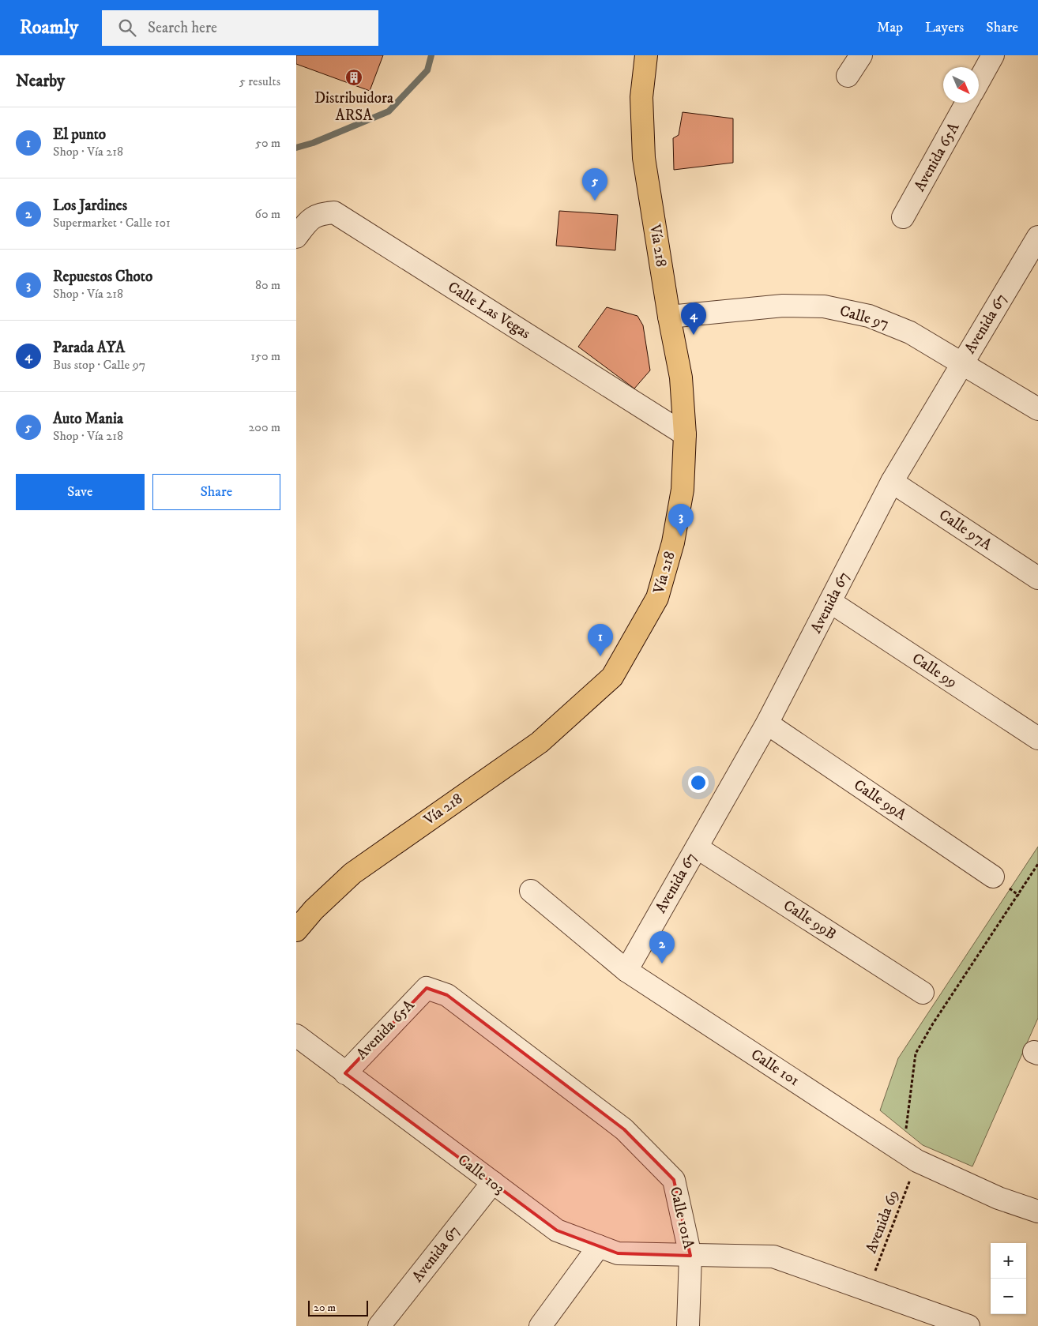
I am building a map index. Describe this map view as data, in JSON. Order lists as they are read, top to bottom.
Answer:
{
  "streets": {
    "main road": ["Vía 218"],
    "street": [
      "Avenida 65A",
      "Calle Las Vegas",
      "Calle 97",
      "Avenida 67",
      "Calle 97A",
      "Calle 99",
      "Calle 99A",
      "Calle 99B",
      "Calle 101",
      "Calle 103",
      "Calle 101A"
    ],
    "path": ["Avenida 69"]
  },
  "crossings": [
    ["Avenida 65A", "Calle 103"],
    ["Avenida 65A", "Calle 101A"],
    ["Vía 218", "Calle Las Vegas"],
    ["Vía 218", "Calle 97"],
    ["Calle 97", "Avenida 67"],
    ["Avenida 67", "Calle 97A"],
    ["Avenida 67", "Calle 99"],
    ["Avenida 67", "Calle 99A"],
    ["Avenida 67", "Calle 99B"],
    ["Avenida 67", "Calle 101"],
    ["Avenida 67", "Calle 103"],
    ["Calle 101", "Avenida 69"],
    ["Calle 103", "Calle 101A"],
    ["Calle 101A", "Avenida 69"]
  ],
  "places": {
    "building": ["Distribuidora ARSA"]
  },
  "scale_bar": "20 m",
  "north": "bottom right",
  "page": {
    "header": "Roamly",
    "search": "Search here",
    "nav": ["Map", "Layers", "Share"],
    "heading": ["Nearby", "5 results"],
    "list": [
      {
        "mark": "1",
        "name": "El punto",
        "note": "Shop · Vía 218",
        "value": "50 m"
      },
      {
        "mark": "2",
        "name": "Los Jardines",
        "note": "Supermarket · Calle 101",
        "value": "60 m"
      },
      {
        "mark": "3",
        "name": "Repuestos Choto",
        "note": "Shop · Vía 218",
        "value": "80 m"
      },
      {
        "mark": "4",
        "name": "Parada AYA",
        "note": "Bus stop · Calle 97",
        "value": "150 m"
      },
      {
        "mark": "5",
        "name": "Auto Mania",
        "note": "Shop · Vía 218",
        "value": "200 m"
      }
    ],
    "pins": [
      "5",
      "4",
      "3",
      "1",
      "2"
    ],
    "buttons": ["Save", "Share"],
    "map_buttons": ["+", "−"],
    "scale": "20 m"
  }
}
